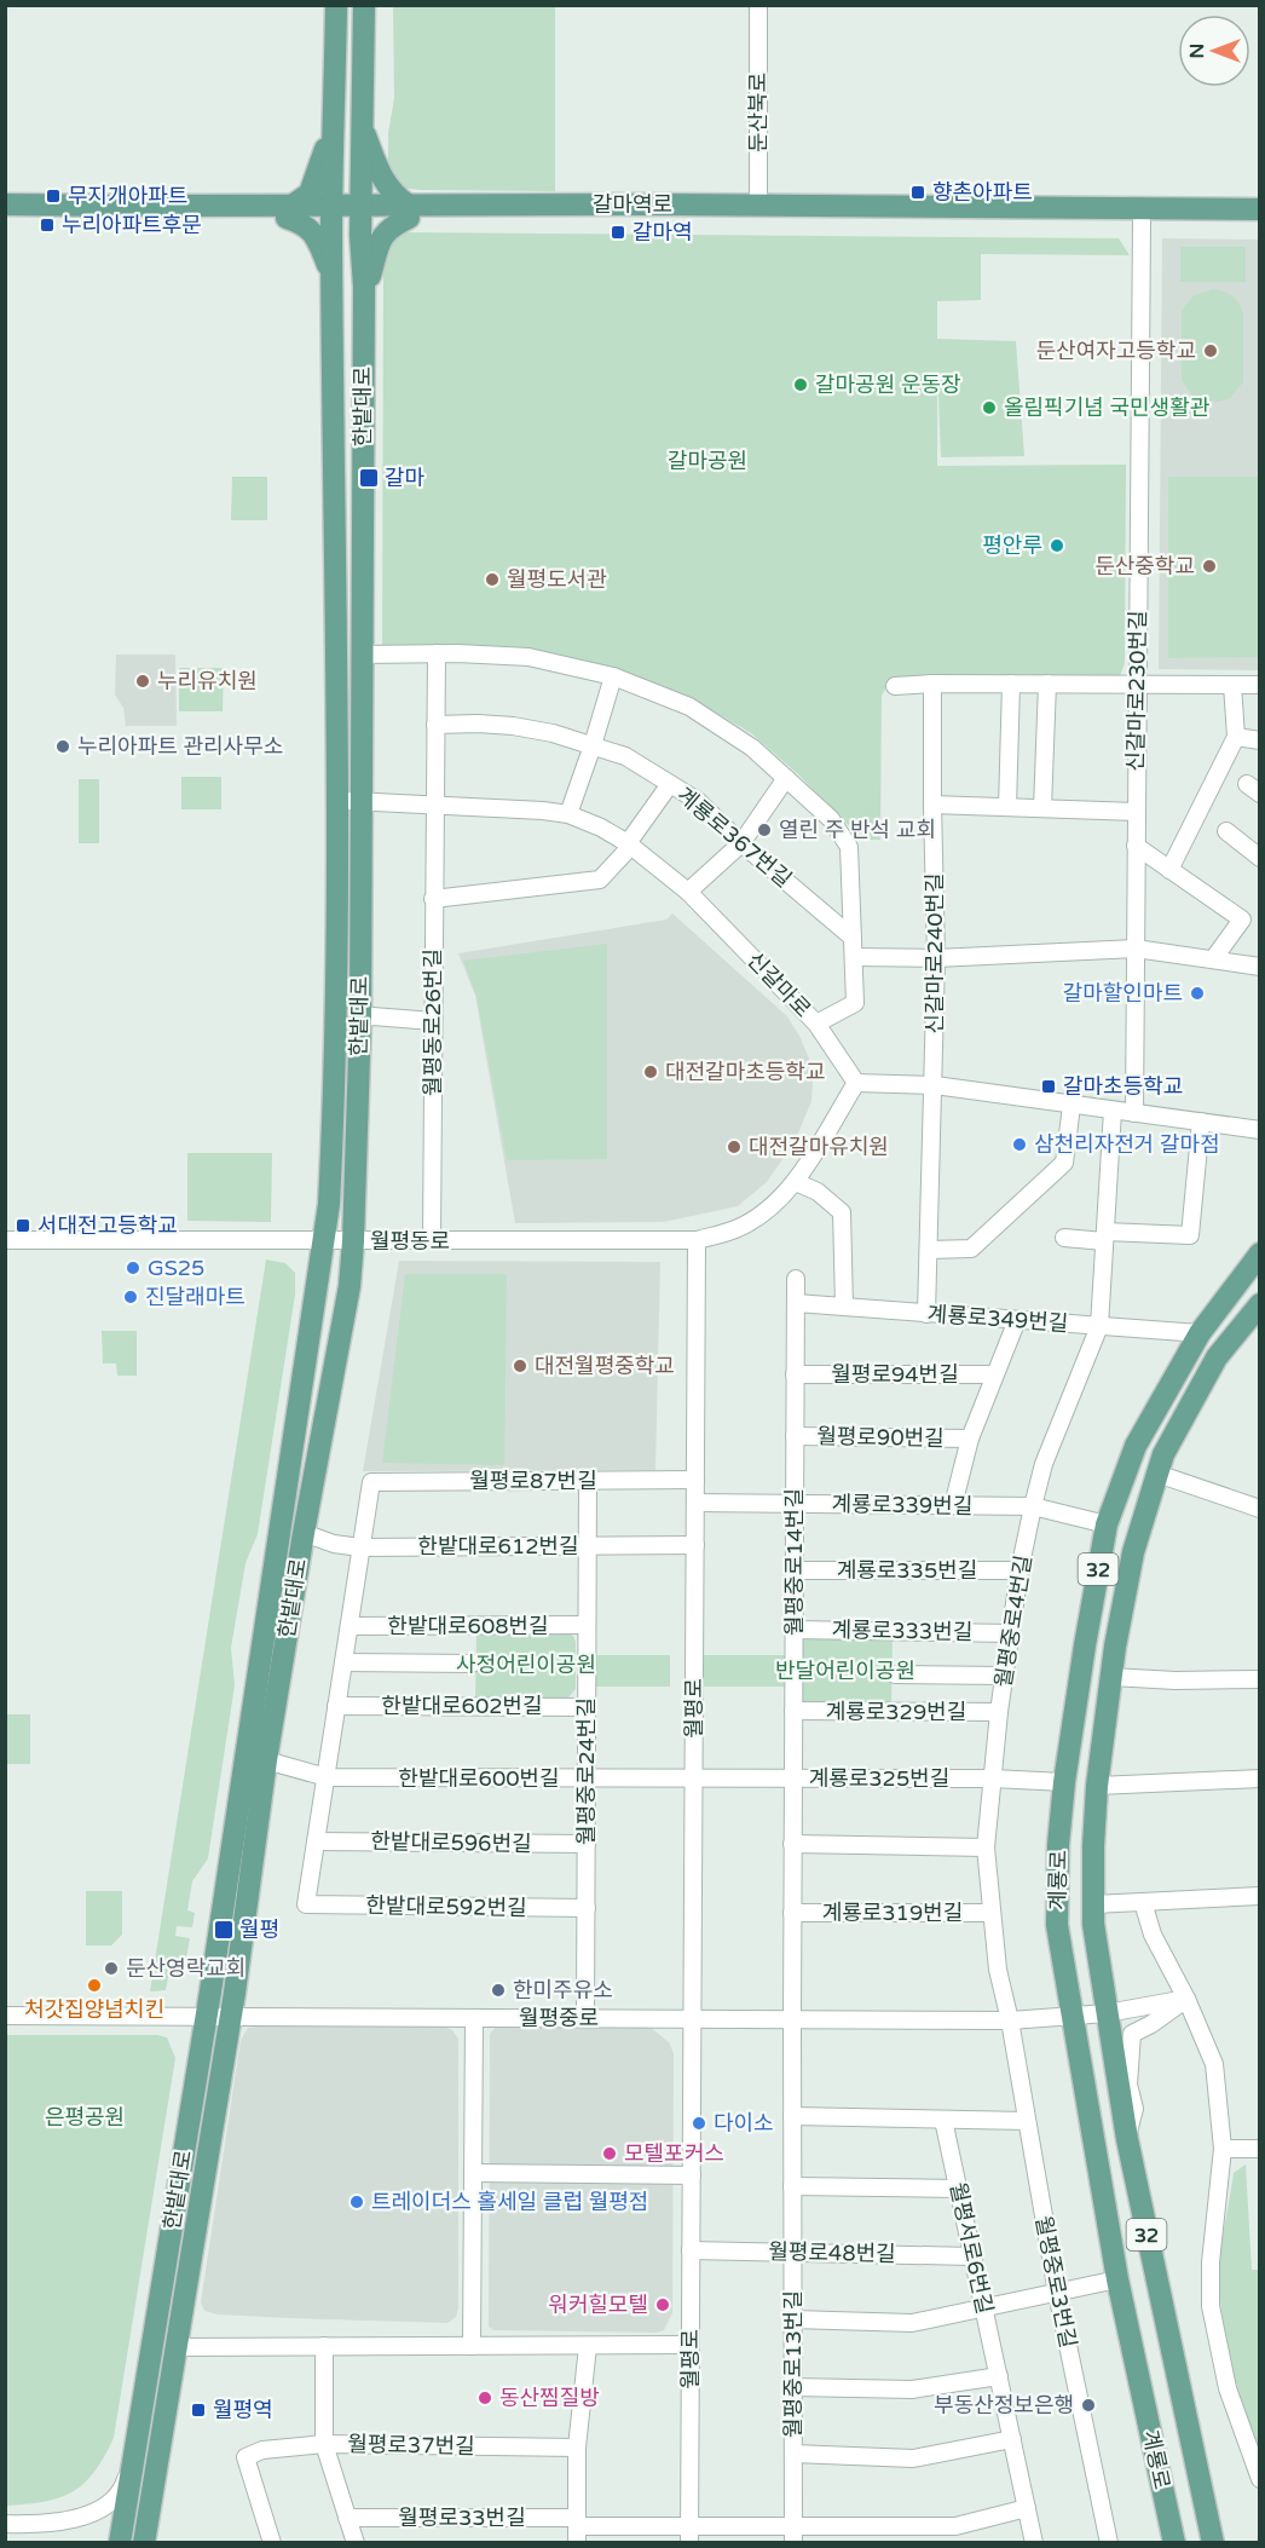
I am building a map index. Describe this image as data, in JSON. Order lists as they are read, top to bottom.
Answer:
{
  "streets": {
    "main road": [
      "갈마역로",
      "한밭대로",
      "32",
      "계룡로"
    ],
    "street": [
      "둔산북로",
      "신갈마로230번길",
      "계룡로367번길",
      "신갈마로240번길",
      "신갈마로",
      "월평동로26번길",
      "월평동로",
      "계룡로349번길",
      "월평로94번길",
      "월평로90번길",
      "월평로87번길",
      "계룡로339번길",
      "한밭대로612번길",
      "월평중로14번길",
      "계룡로335번길",
      "월평중로4번길",
      "한밭대로608번길",
      "계룡로333번길",
      "한밭대로602번길",
      "월평로",
      "계룡로329번길",
      "월평중로24번길",
      "한밭대로600번길",
      "계룡로325번길",
      "한밭대로596번길",
      "한밭대로592번길",
      "계룡로319번길",
      "월평중로",
      "월평서로6번길",
      "월평로48번길",
      "월평중로3번길",
      "월평중로13번길",
      "월평로37번길",
      "월평로33번길"
    ]
  },
  "crossings": [
    ["둔산북로", "갈마역로"],
    ["갈마역로", "한밭대로"],
    ["갈마역로", "신갈마로230번길"],
    ["한밭대로", "신갈마로"],
    ["한밭대로", "월평동로"],
    ["한밭대로", "한밭대로612번길"],
    ["한밭대로", "한밭대로600번길"],
    ["한밭대로", "월평중로"],
    ["계룡로367번길", "월평동로26번길"],
    ["신갈마로", "월평동로26번길"],
    ["신갈마로", "월평동로"],
    ["월평동로26번길", "월평동로"],
    ["월평동로", "월평로"],
    ["계룡로349번길", "월평로90번길"],
    ["계룡로349번길", "월평중로14번길"],
    ["계룡로349번길", "월평중로4번길"],
    ["계룡로349번길", "계룡로"],
    ["월평로94번길", "월평로90번길"],
    ["월평로94번길", "월평중로14번길"],
    ["월평로90번길", "월평중로14번길"],
    ["월평로87번길", "한밭대로612번길"],
    ["월평로87번길", "월평로"],
    ["월평로87번길", "월평중로24번길"],
    ["계룡로339번길", "월평중로14번길"],
    ["계룡로339번길", "월평중로4번길"],
    ["계룡로339번길", "월평로"],
    ["계룡로339번길", "계룡로"],
    ["한밭대로612번길", "월평로"],
    ["한밭대로612번길", "월평중로24번길"],
    ["월평중로14번길", "계룡로335번길"],
    ["월평중로14번길", "계룡로333번길"],
    ["월평중로14번길", "계룡로329번길"],
    ["월평중로14번길", "계룡로325번길"],
    ["월평중로14번길", "계룡로319번길"],
    ["월평중로14번길", "월평중로"],
    ["월평중로14번길", "월평중로13번길"],
    ["계룡로335번길", "월평중로4번길"],
    ["월평중로4번길", "계룡로333번길"],
    ["월평중로4번길", "계룡로329번길"],
    ["월평중로4번길", "계룡로325번길"],
    ["월평중로4번길", "계룡로319번길"],
    ["월평중로4번길", "월평중로"],
    ["월평중로4번길", "월평중로3번길"],
    ["한밭대로608번길", "월평중로24번길"],
    ["한밭대로602번길", "월평중로24번길"],
    ["월평로", "한밭대로600번길"],
    ["월평로", "계룡로325번길"],
    ["월평로", "월평중로"],
    ["월평로", "월평로48번길"],
    ["월평로", "월평로33번길"],
    ["월평중로24번길", "한밭대로600번길"],
    ["월평중로24번길", "한밭대로596번길"],
    ["월평중로24번길", "한밭대로592번길"],
    ["월평중로24번길", "월평중로"],
    ["한밭대로600번길", "계룡로325번길"],
    ["계룡로325번길", "계룡로"],
    ["한밭대로596번길", "한밭대로592번길"],
    ["계룡로", "월평중로"],
    ["월평중로", "월평중로3번길"],
    ["월평중로", "월평중로13번길"],
    ["월평서로6번길", "월평로48번길"],
    ["월평서로6번길", "월평로33번길"],
    ["월평로48번길", "월평중로13번길"],
    ["월평중로13번길", "월평로33번길"]
  ],
  "parks": [
    "갈마공원",
    "사정어린이공원",
    "반달어린이공원",
    "은평공원"
  ],
  "places": {
    "transit": [
      "향촌아파트",
      "무지개아파트",
      "누리아파트후문",
      "갈마역",
      "갈마",
      "갈마초등학교",
      "서대전고등학교",
      "월평",
      "월평역"
    ],
    "other": [
      "둔산여자고등학교",
      "갈마공원 운동장",
      "올림픽기념 국민생활관",
      "평안루",
      "둔산중학교",
      "월평도서관",
      "누리유치원",
      "누리아파트 관리사무소",
      "열린 주 반석 교회",
      "갈마할인마트",
      "대전갈마초등학교",
      "삼천리자전거 갈마점",
      "대전갈마유치원",
      "GS25",
      "진달래마트",
      "대전월평중학교",
      "둔산영락교회",
      "처갓집양념치킨",
      "한미주유소",
      "다이소",
      "모텔포커스",
      "트레이더스 홀세일 클럽 월평점",
      "워커힐모텔",
      "동산찜질방",
      "부동산정보은행"
    ]
  },
  "north": "left"
}
